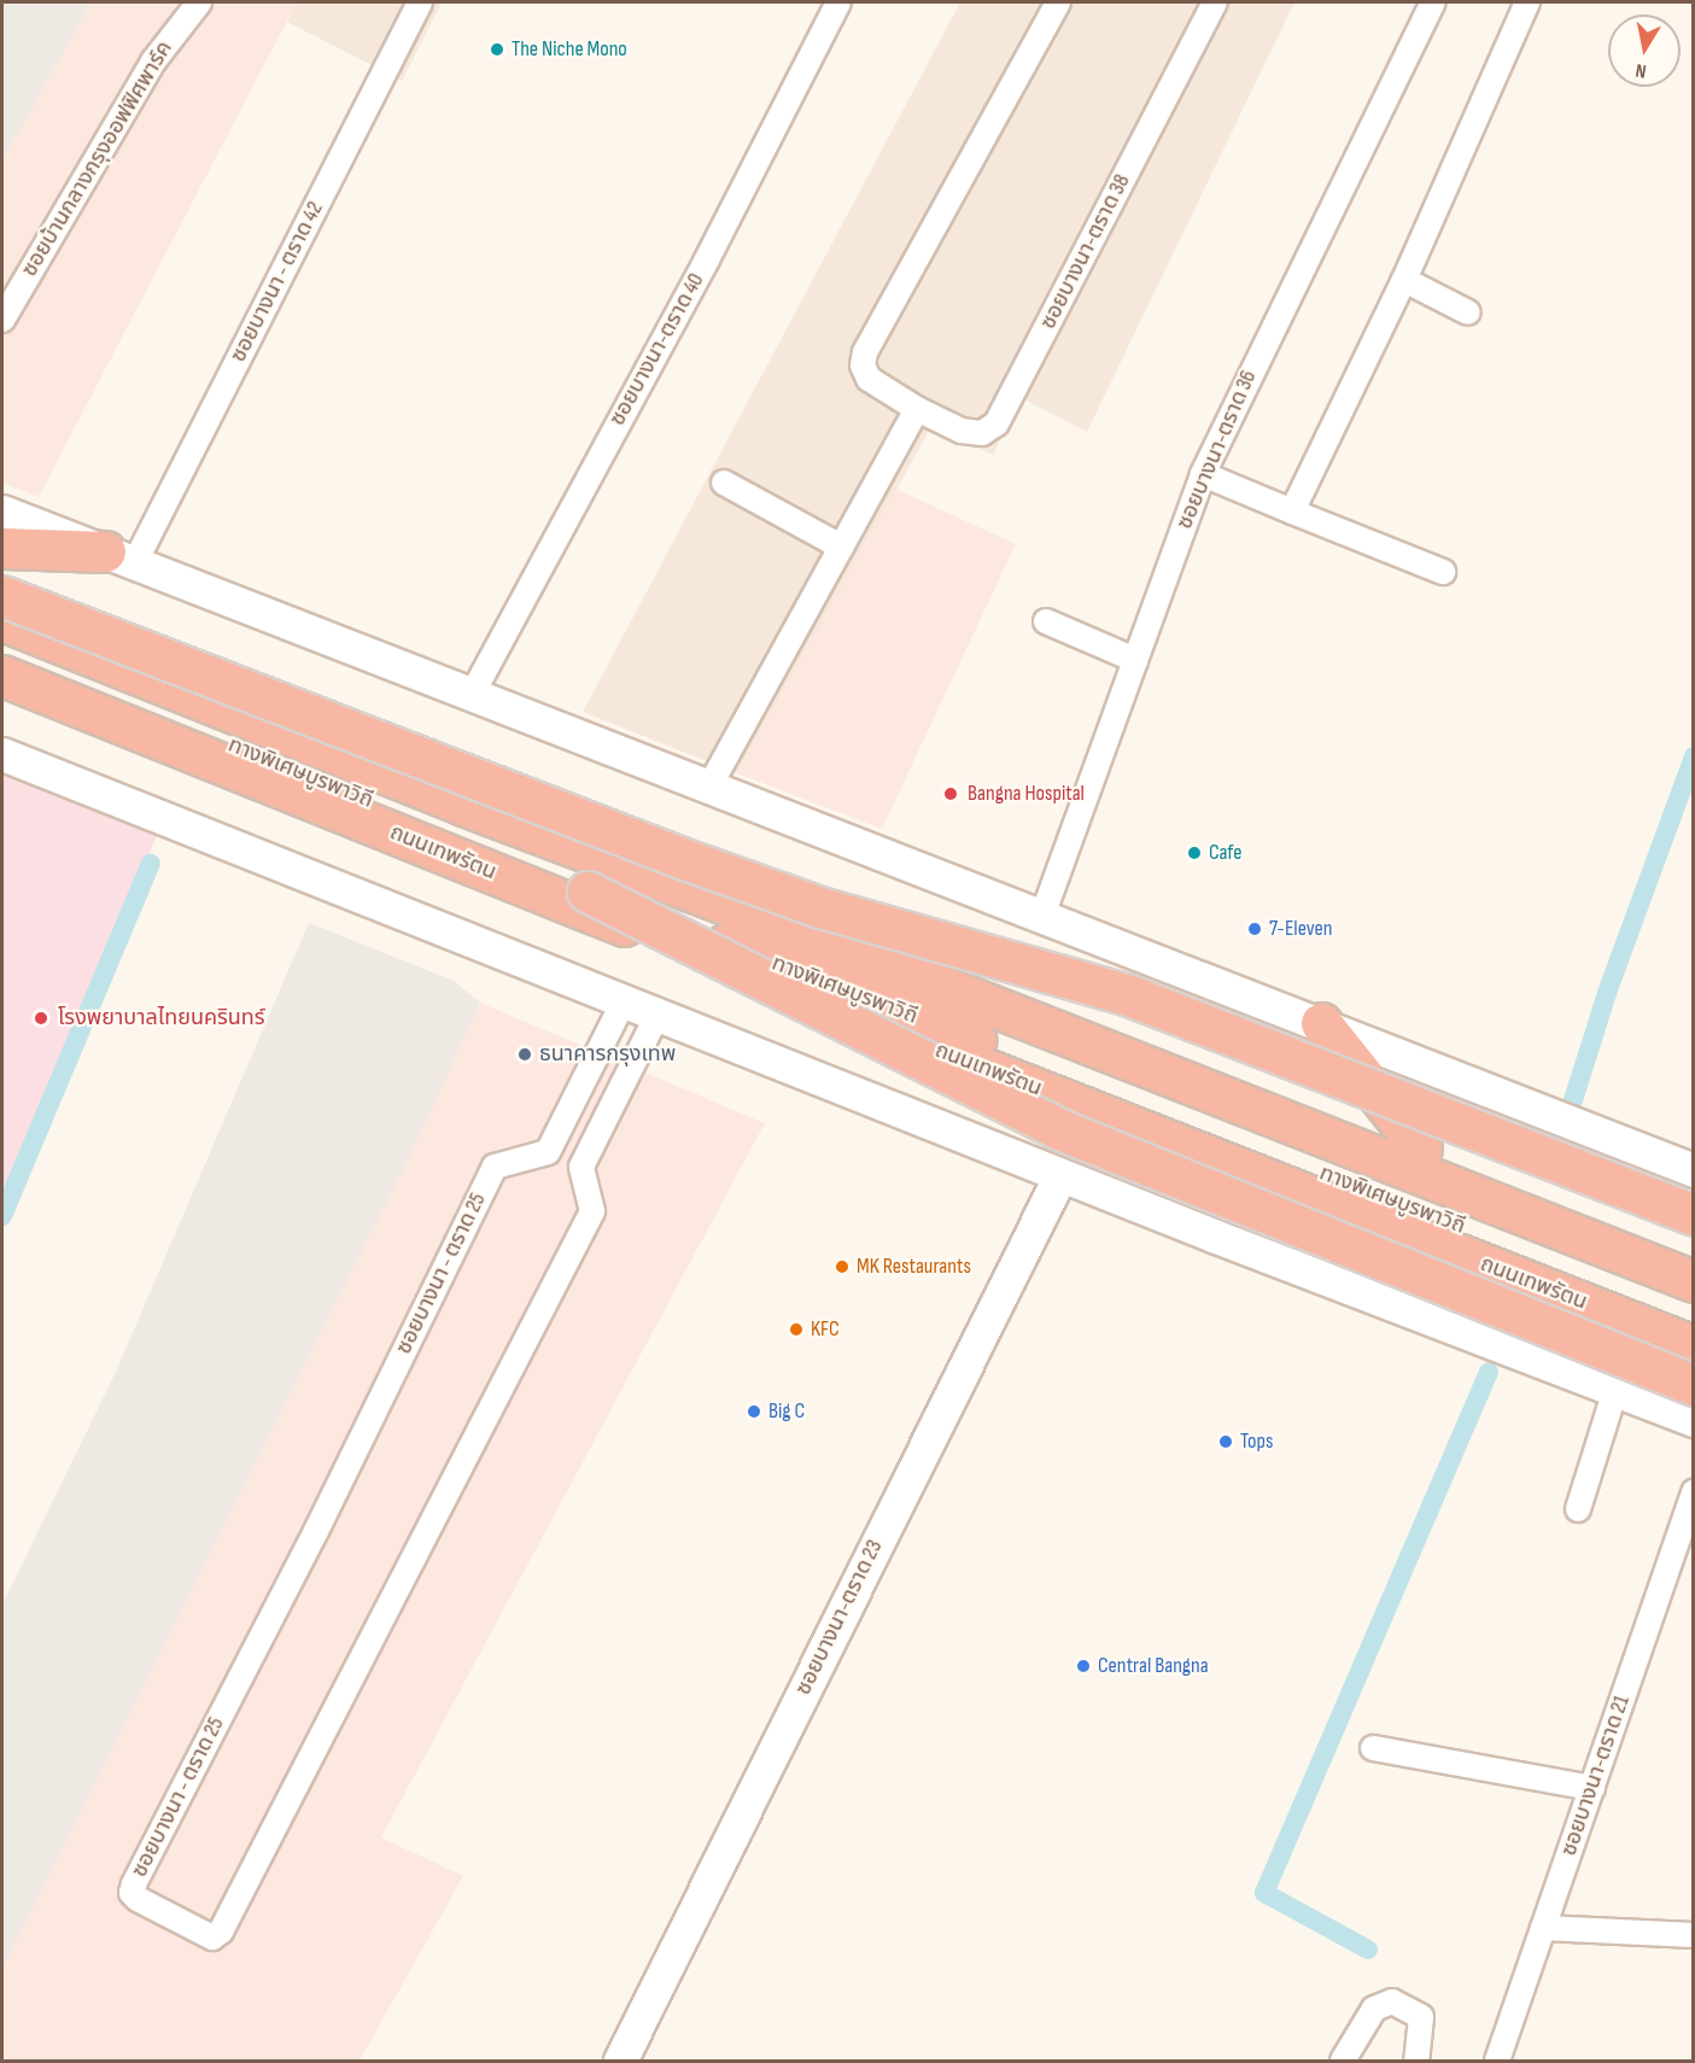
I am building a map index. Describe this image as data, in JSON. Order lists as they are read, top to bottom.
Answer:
{
  "streets": {
    "highway": ["ทางพิเศษบูรพาวิถี", "ถนนเทพรัตน"],
    "main road": ["ซอยบางนา-ตราด 23"],
    "street": [
      "ซอยบ้านกลางกรุงออฟฟิศพาร์ค",
      "ซอยบางนา-ตราด 38",
      "ซอยบางนา - ตราด 42",
      "ซอยบางนา-ตราด 40",
      "ซอยบางนา-ตราด 36",
      "ซอยบางนา - ตราด 25",
      "ซอยบางนา-ตราด 21"
    ]
  },
  "places": [
    "The Niche Mono",
    "Bangna Hospital",
    "Cafe",
    "7-Eleven",
    "โรงพยาบาลไทยนครินทร์",
    "ธนาคารกรุงเทพ",
    "MK Restaurants",
    "KFC",
    "Big C",
    "Tops",
    "Central Bangna"
  ],
  "north": "bottom"
}
